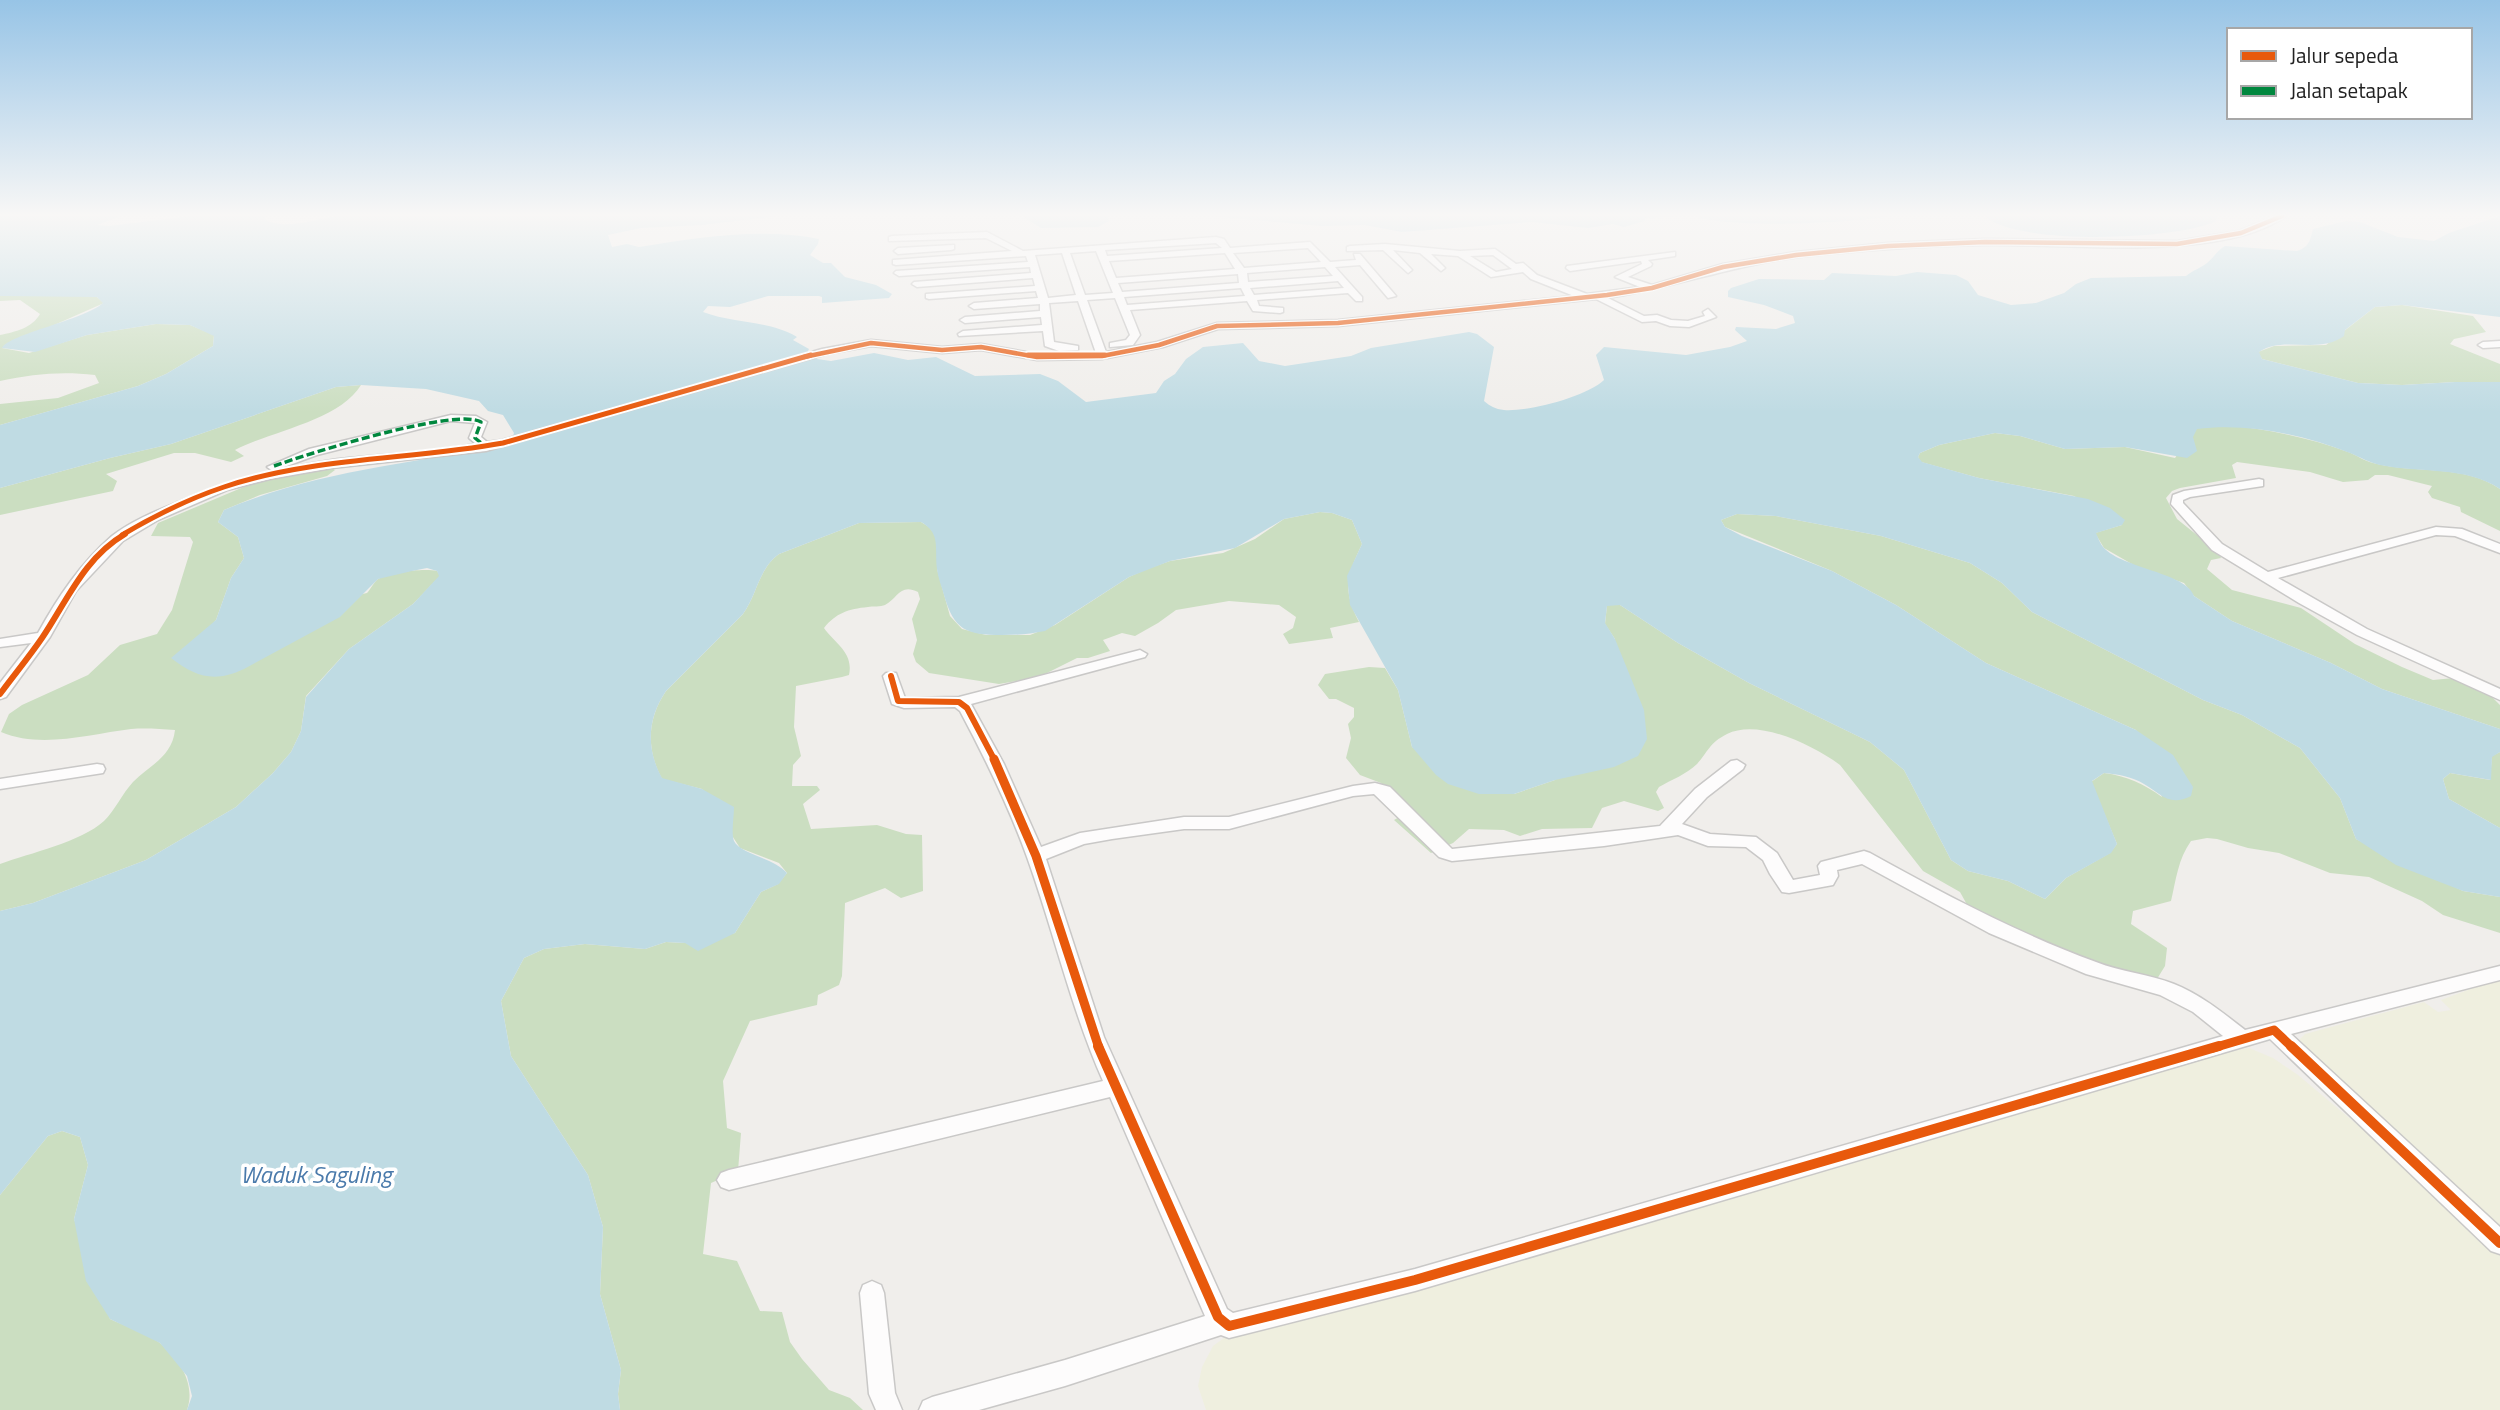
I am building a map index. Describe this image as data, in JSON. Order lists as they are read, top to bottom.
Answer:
{
  "water": ["Waduk Saguling"],
  "legend": ["Jalur sepeda", "Jalan setapak"]
}
